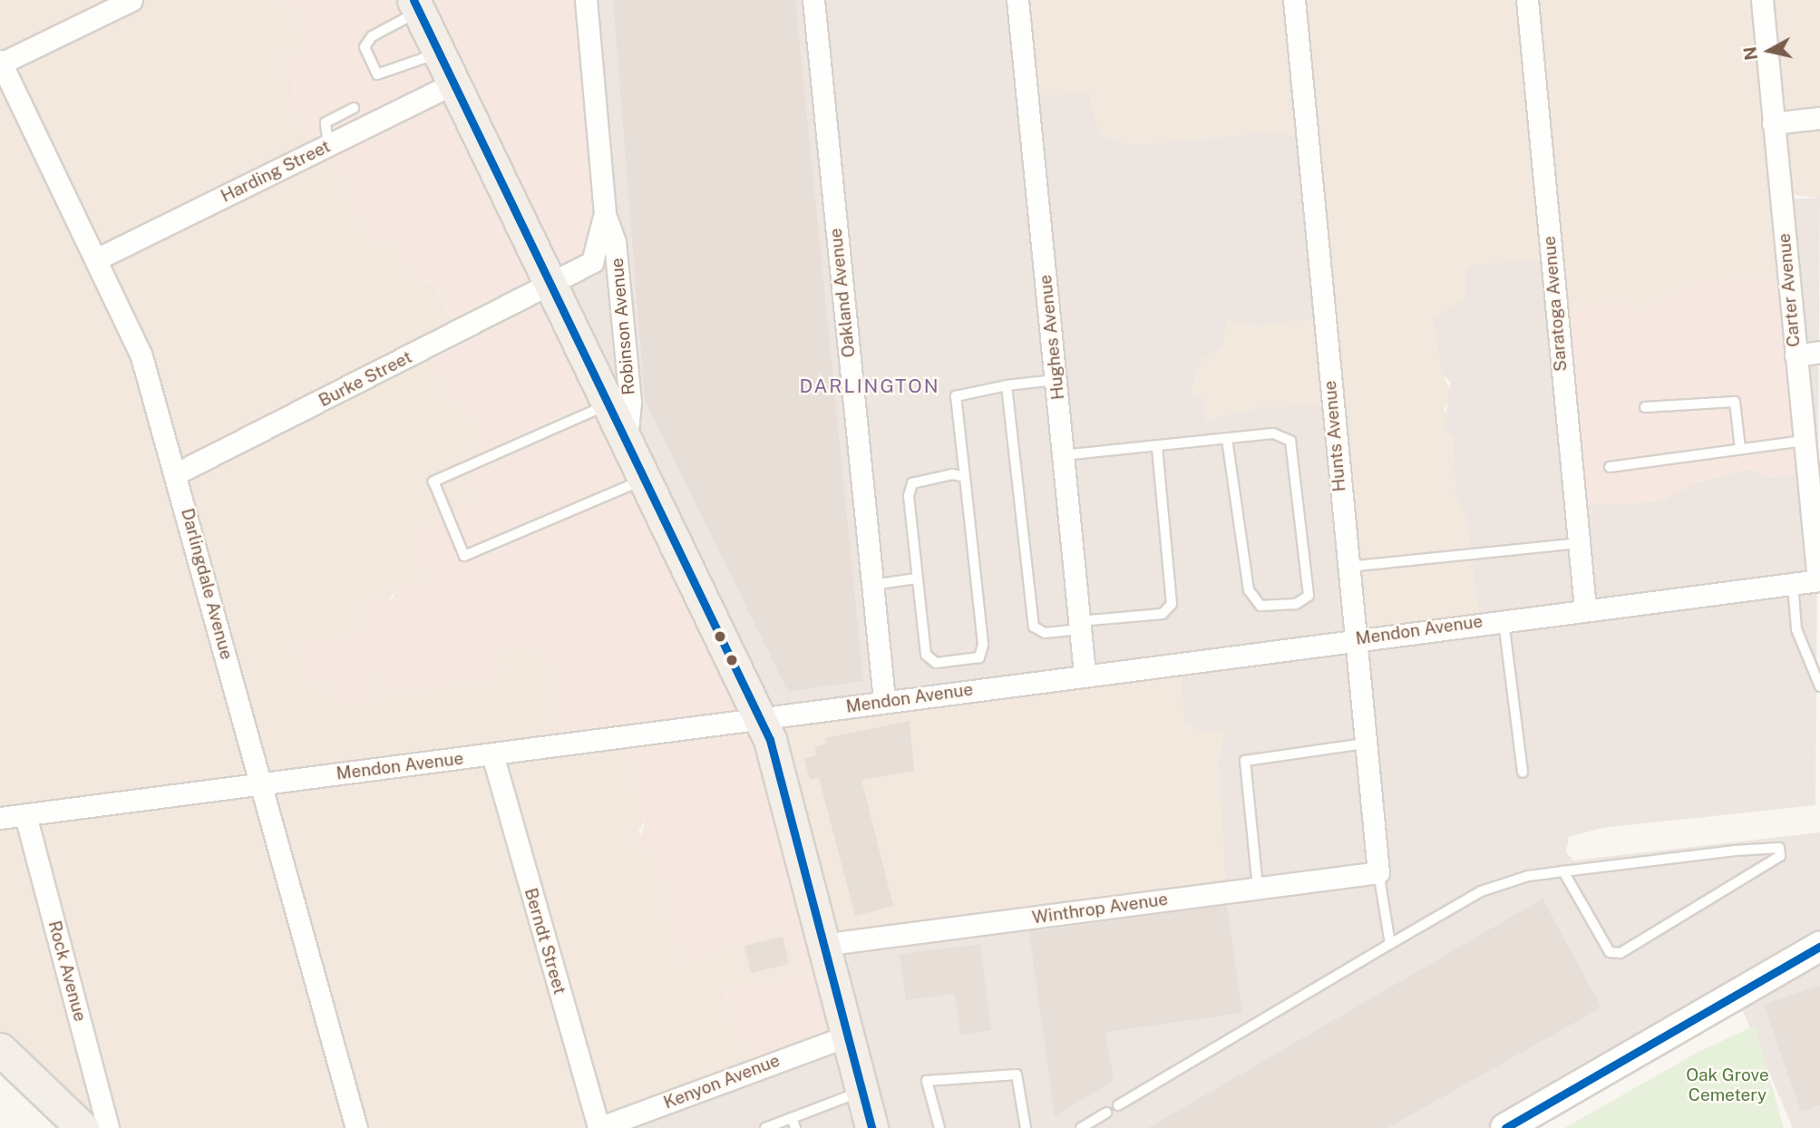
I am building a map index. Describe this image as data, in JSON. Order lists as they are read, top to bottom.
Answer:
{
  "streets": {
    "street": [
      "Harding Street",
      "Carter Avenue",
      "Oakland Avenue",
      "Saratoga Avenue",
      "Robinson Avenue",
      "Hughes Avenue",
      "Burke Street",
      "Hunts Avenue",
      "Darlingdale Avenue",
      "Mendon Avenue",
      "Winthrop Avenue",
      "Berndt Street",
      "Rock Avenue",
      "Kenyon Avenue"
    ]
  },
  "crossings": [
    ["Harding Street", "Darlingdale Avenue"],
    ["Carter Avenue", "Mendon Avenue"],
    ["Oakland Avenue", "Mendon Avenue"],
    ["Saratoga Avenue", "Mendon Avenue"],
    ["Robinson Avenue", "Burke Street"],
    ["Hughes Avenue", "Mendon Avenue"],
    ["Burke Street", "Darlingdale Avenue"],
    ["Hunts Avenue", "Mendon Avenue"],
    ["Hunts Avenue", "Winthrop Avenue"],
    ["Darlingdale Avenue", "Mendon Avenue"],
    ["Mendon Avenue", "Berndt Street"],
    ["Mendon Avenue", "Rock Avenue"],
    ["Berndt Street", "Kenyon Avenue"]
  ],
  "districts": ["DARLINGTON"],
  "parks": ["Oak Grove Cemetery"],
  "north": "left"
}
